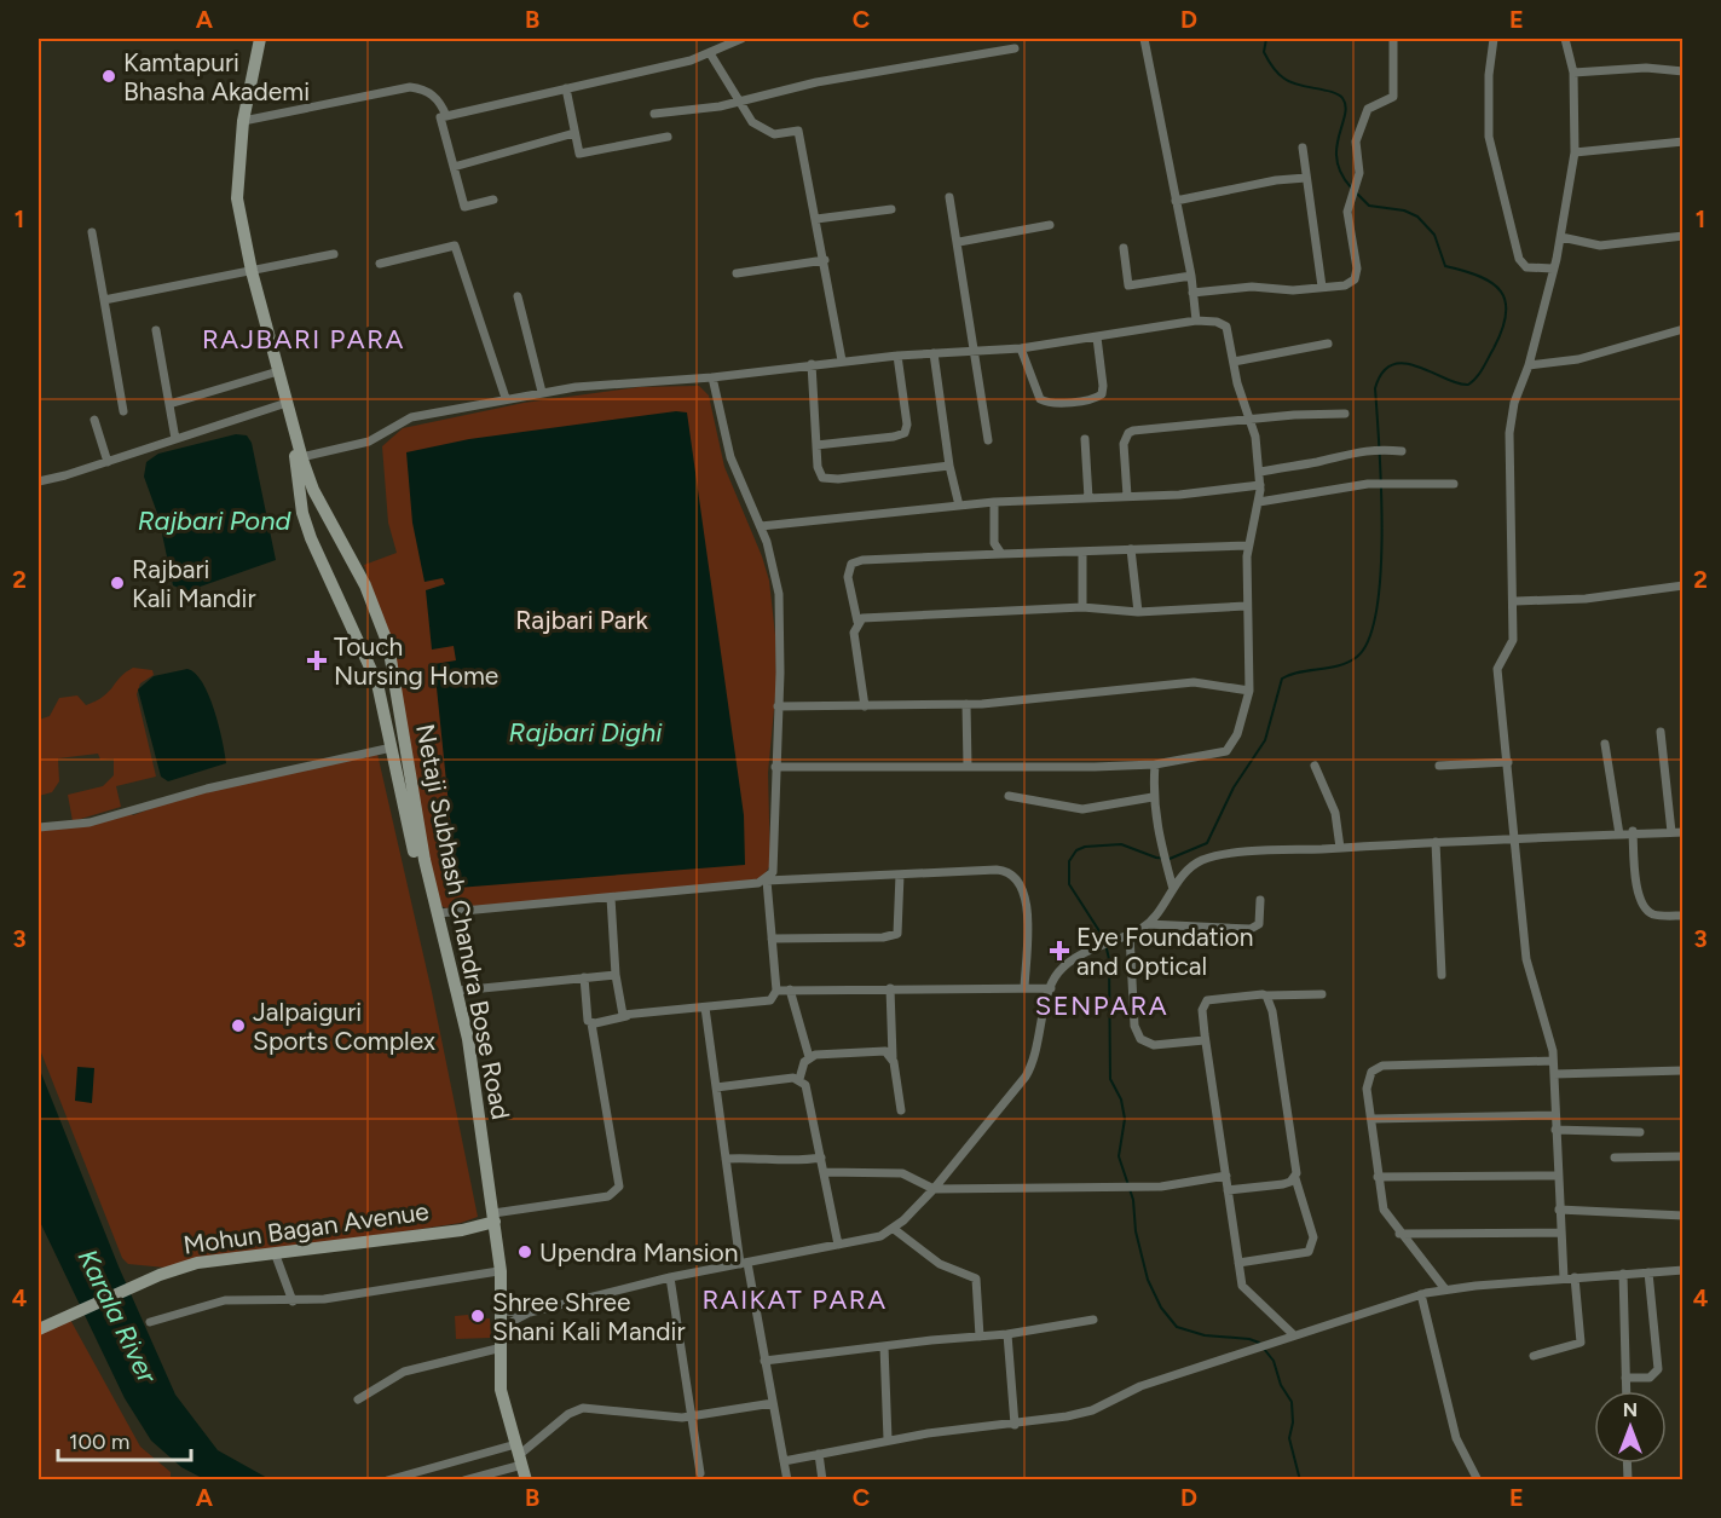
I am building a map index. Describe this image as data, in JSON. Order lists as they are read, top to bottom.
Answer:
{
  "streets": {
    "street": ["Netaji Subhash Chandra Bose Road", "Mohun Bagan Avenue"]
  },
  "crossings": [
    ["Netaji Subhash Chandra Bose Road", "Mohun Bagan Avenue"]
  ],
  "districts": ["RAJBARI PARA", "SENPARA", "RAIKAT PARA"],
  "water": ["Rajbari Pond", "Rajbari Dighi", "Karala River"],
  "parks": ["Rajbari Park"],
  "places": {
    "other": [
      "Kamtapuri Bhasha Akademi",
      "Rajbari Kali Mandir",
      "Jalpaiguri Sports Complex",
      "Upendra Mansion",
      "Shree Shree Shani Kali Mandir"
    ],
    "health": ["Touch Nursing Home", "Eye Foundation and Optical"]
  },
  "scale_bar": "100 m",
  "north": "top",
  "grid": {
    "columns": [
      "A",
      "B",
      "C",
      "D",
      "E"
    ],
    "rows": [
      "1",
      "2",
      "3",
      "4"
    ]
  }
}
